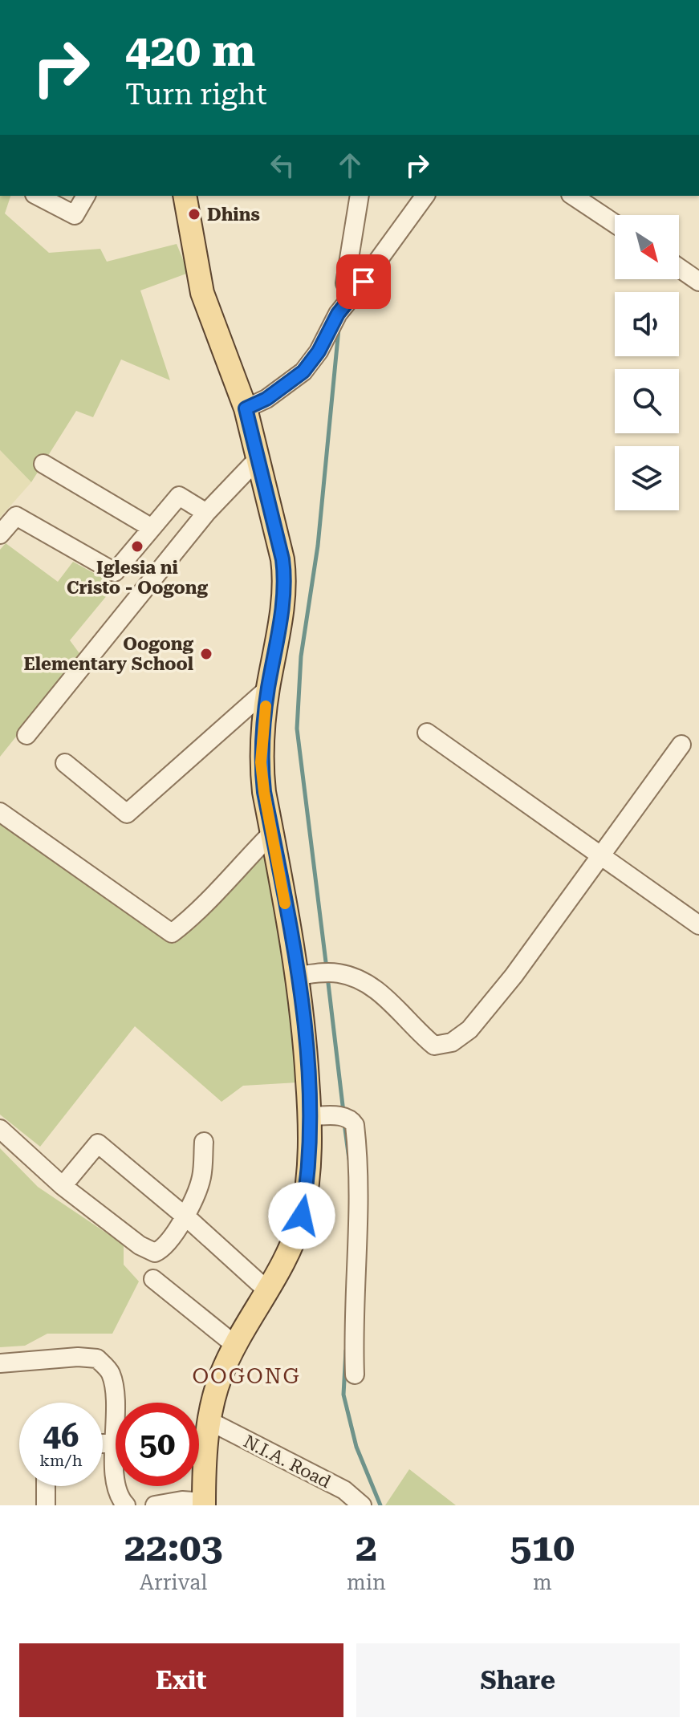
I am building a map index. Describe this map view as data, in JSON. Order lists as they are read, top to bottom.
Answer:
{
  "streets": {
    "street": ["N.I.A. Road"]
  },
  "districts": ["OOGONG"],
  "places": ["Dhins", "Iglesia ni Cristo - Oogong", "Oogong Elementary School"],
  "north": "bottom right",
  "page": {
    "turn": ["420 m", "Turn right"],
    "speed": "46 km/h",
    "limit": "50",
    "eta": [
      "22:03",
      "Arrival",
      "2",
      "min",
      "510",
      "m"
    ],
    "buttons": ["Exit", "Share"]
  }
}
